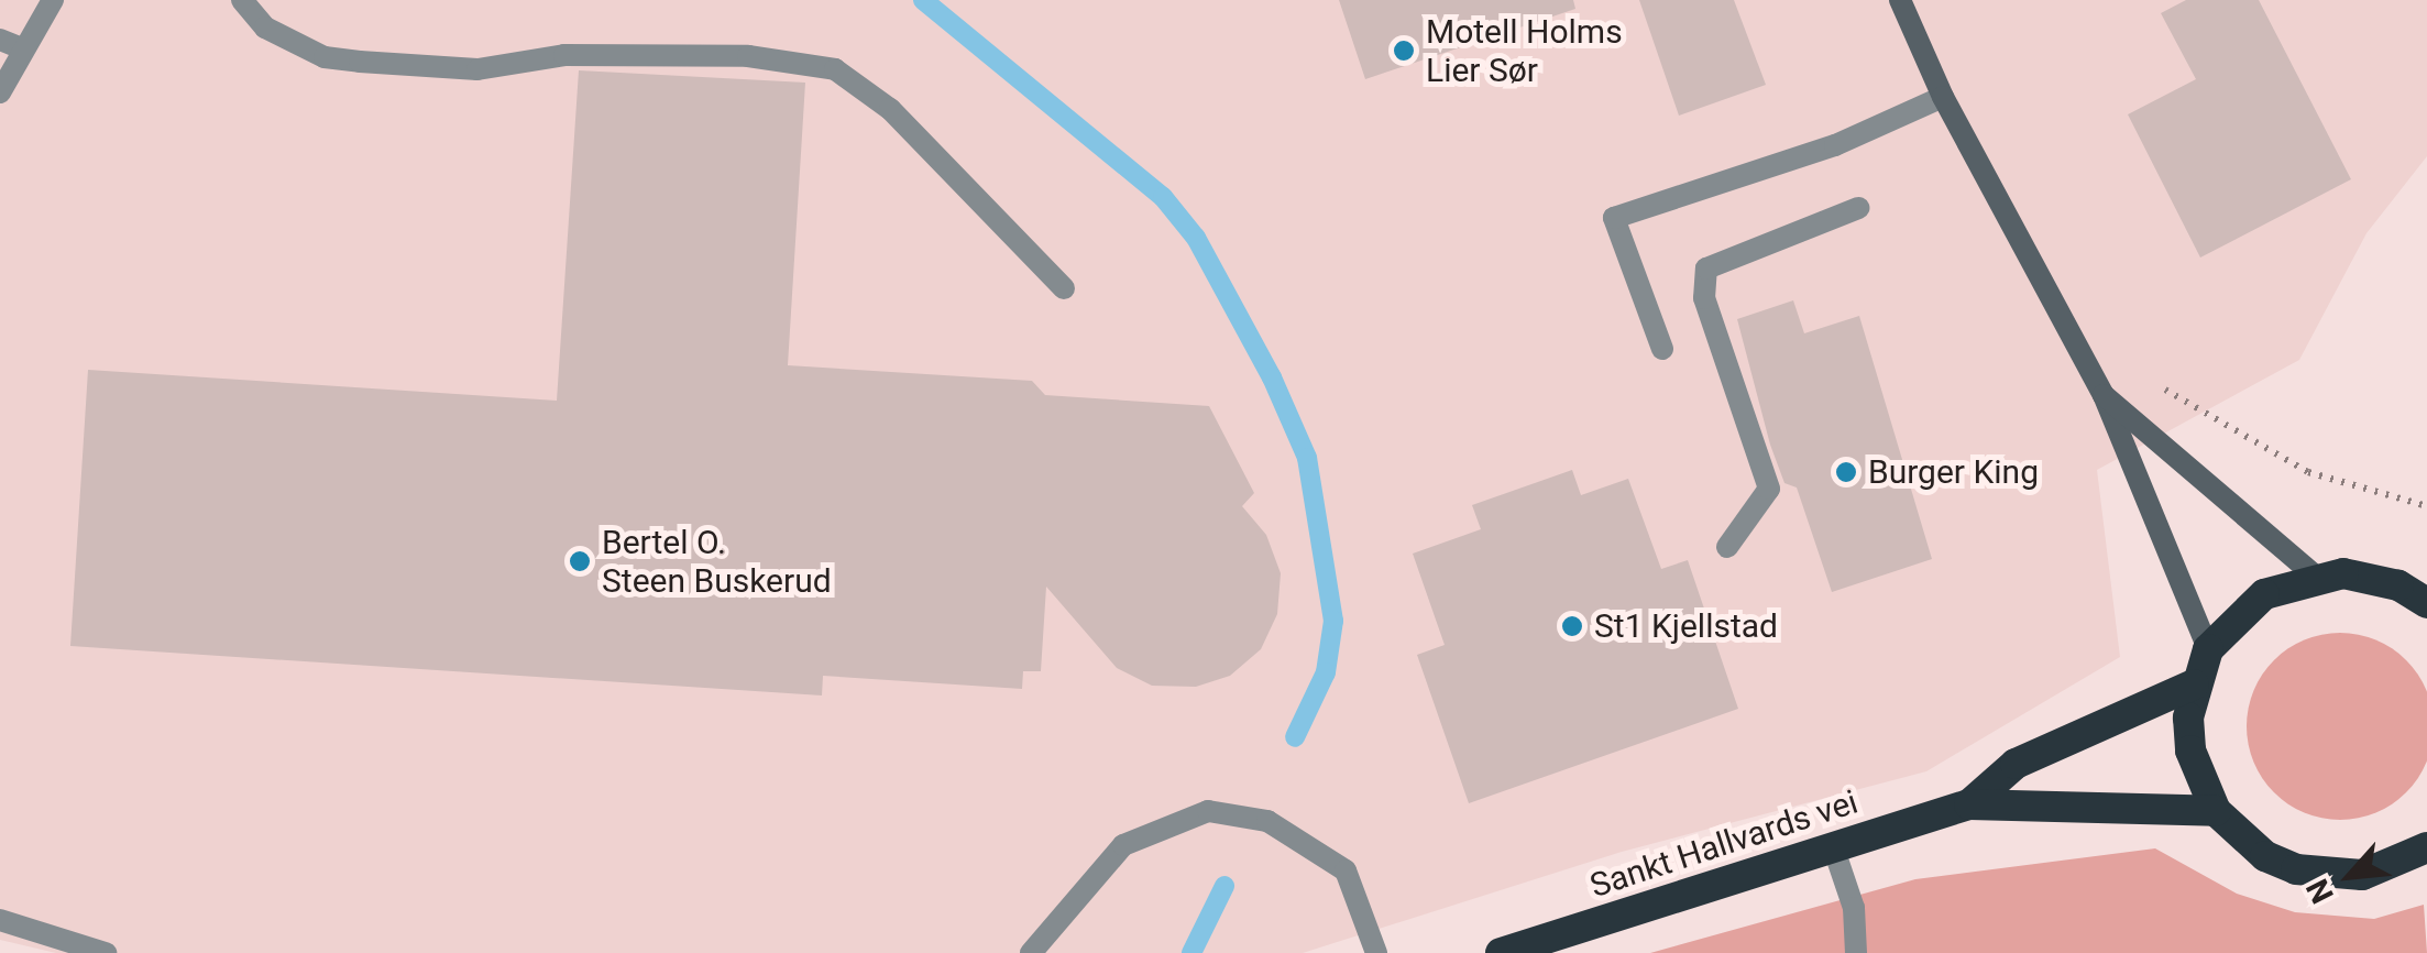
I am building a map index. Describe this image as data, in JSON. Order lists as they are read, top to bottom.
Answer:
{
  "streets": {
    "highway": ["Sankt Hallvards vei"]
  },
  "places": [
    "Motell Holms Lier Sør",
    "Burger King",
    "Bertel O. Steen Buskerud",
    "St1 Kjellstad"
  ],
  "north": "bottom left"
}
